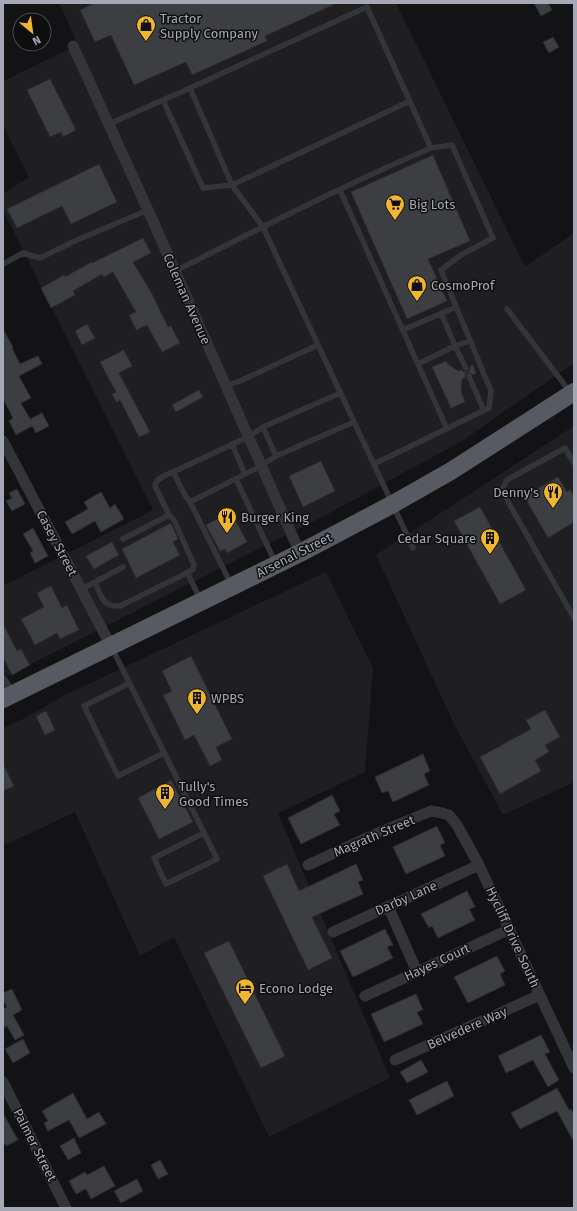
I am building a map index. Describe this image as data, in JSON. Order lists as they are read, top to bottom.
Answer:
{
  "streets": {
    "highway": ["Arsenal Street"],
    "street": [
      "Coleman Avenue",
      "Casey Street",
      "Magrath Street",
      "Darby Lane",
      "Hycliff Drive South",
      "Hayes Court",
      "Belvedere Way",
      "Palmer Street"
    ]
  },
  "crossings": [
    ["Coleman Avenue", "Arsenal Street"],
    ["Casey Street", "Arsenal Street"],
    ["Magrath Street", "Hycliff Drive South"],
    ["Darby Lane", "Hycliff Drive South"],
    ["Hycliff Drive South", "Hayes Court"],
    ["Hycliff Drive South", "Belvedere Way"]
  ],
  "places": {
    "shop": ["Tractor Supply Company", "CosmoProf"],
    "supermarket": ["Big Lots"],
    "restaurant": ["Denny's", "Burger King"],
    "building": ["Cedar Square", "WPBS", "Tully's Good Times"],
    "hotel": ["Econo Lodge"]
  },
  "north": "bottom right"
}
